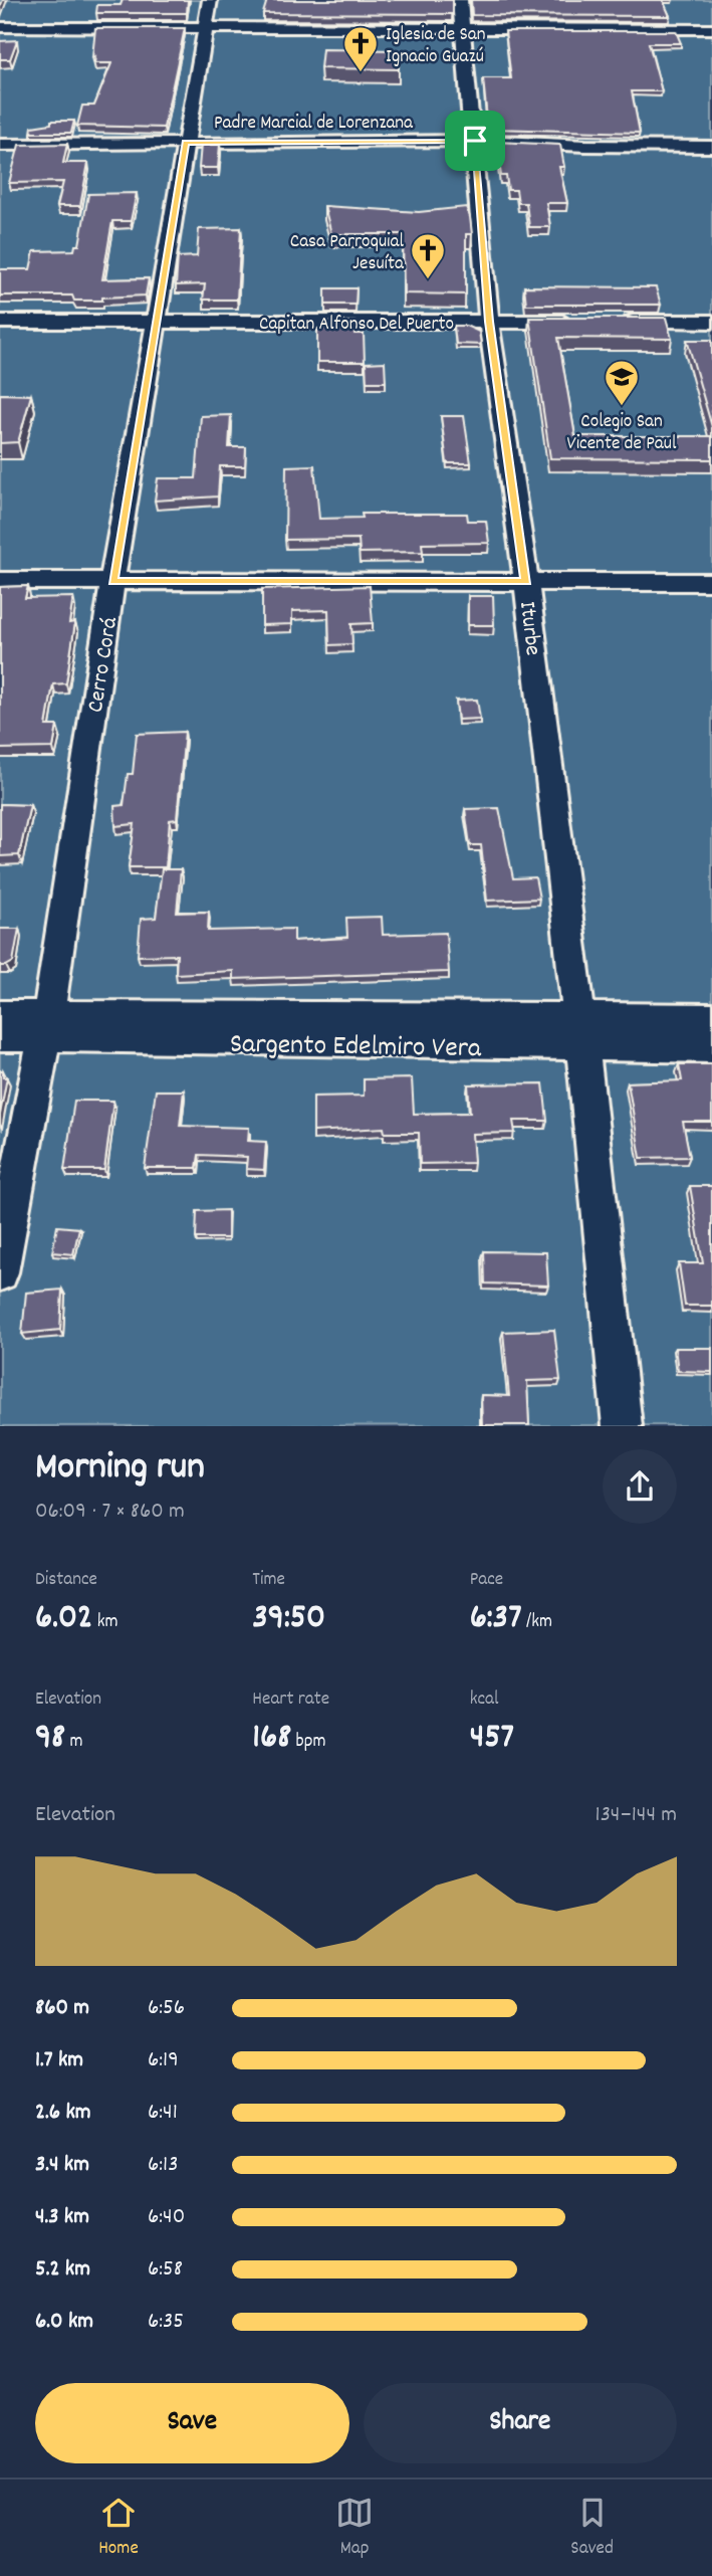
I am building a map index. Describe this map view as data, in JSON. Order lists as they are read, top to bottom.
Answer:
{
  "streets": {
    "street": [
      "Padre Marcial de Lorenzana",
      "Capitan Alfonso Del Puerto",
      "Iturbe",
      "Cerro Corá",
      "Sargento Edelmiro Vera"
    ]
  },
  "crossings": [
    ["Padre Marcial de Lorenzana", "Iturbe"],
    ["Padre Marcial de Lorenzana", "Cerro Corá"],
    ["Capitan Alfonso Del Puerto", "Iturbe"],
    ["Capitan Alfonso Del Puerto", "Cerro Corá"],
    ["Iturbe", "Sargento Edelmiro Vera"],
    ["Cerro Corá", "Sargento Edelmiro Vera"]
  ],
  "places": {
    "church": ["Iglesia de San Ignacio Guazú", "Casa Parroquial Jesuíta"],
    "school or university": ["Colegio San Vicente de Paul"]
  },
  "page": {
    "heading": ["Morning run", "06:09 · 7 × 860 m"],
    "stats": [
      ["Distance", "6.02 km"],
      ["Time", "39:50"],
      ["Pace", "6:37 /km"],
      ["Elevation", "98 m"],
      ["Heart rate", "168 bpm"],
      ["kcal", "457"]
    ],
    "chart": ["Elevation", "134–144 m"],
    "list": [
      {
        "name": "860 m",
        "note": "6:56"
      },
      {
        "name": "1.7 km",
        "note": "6:19"
      },
      {
        "name": "2.6 km",
        "note": "6:41"
      },
      {
        "name": "3.4 km",
        "note": "6:13"
      },
      {
        "name": "4.3 km",
        "note": "6:40"
      },
      {
        "name": "5.2 km",
        "note": "6:58"
      },
      {
        "name": "6.0 km",
        "note": "6:35"
      }
    ],
    "buttons": ["Save", "Share"],
    "tabs": ["Home", "Map", "Saved"]
  }
}
